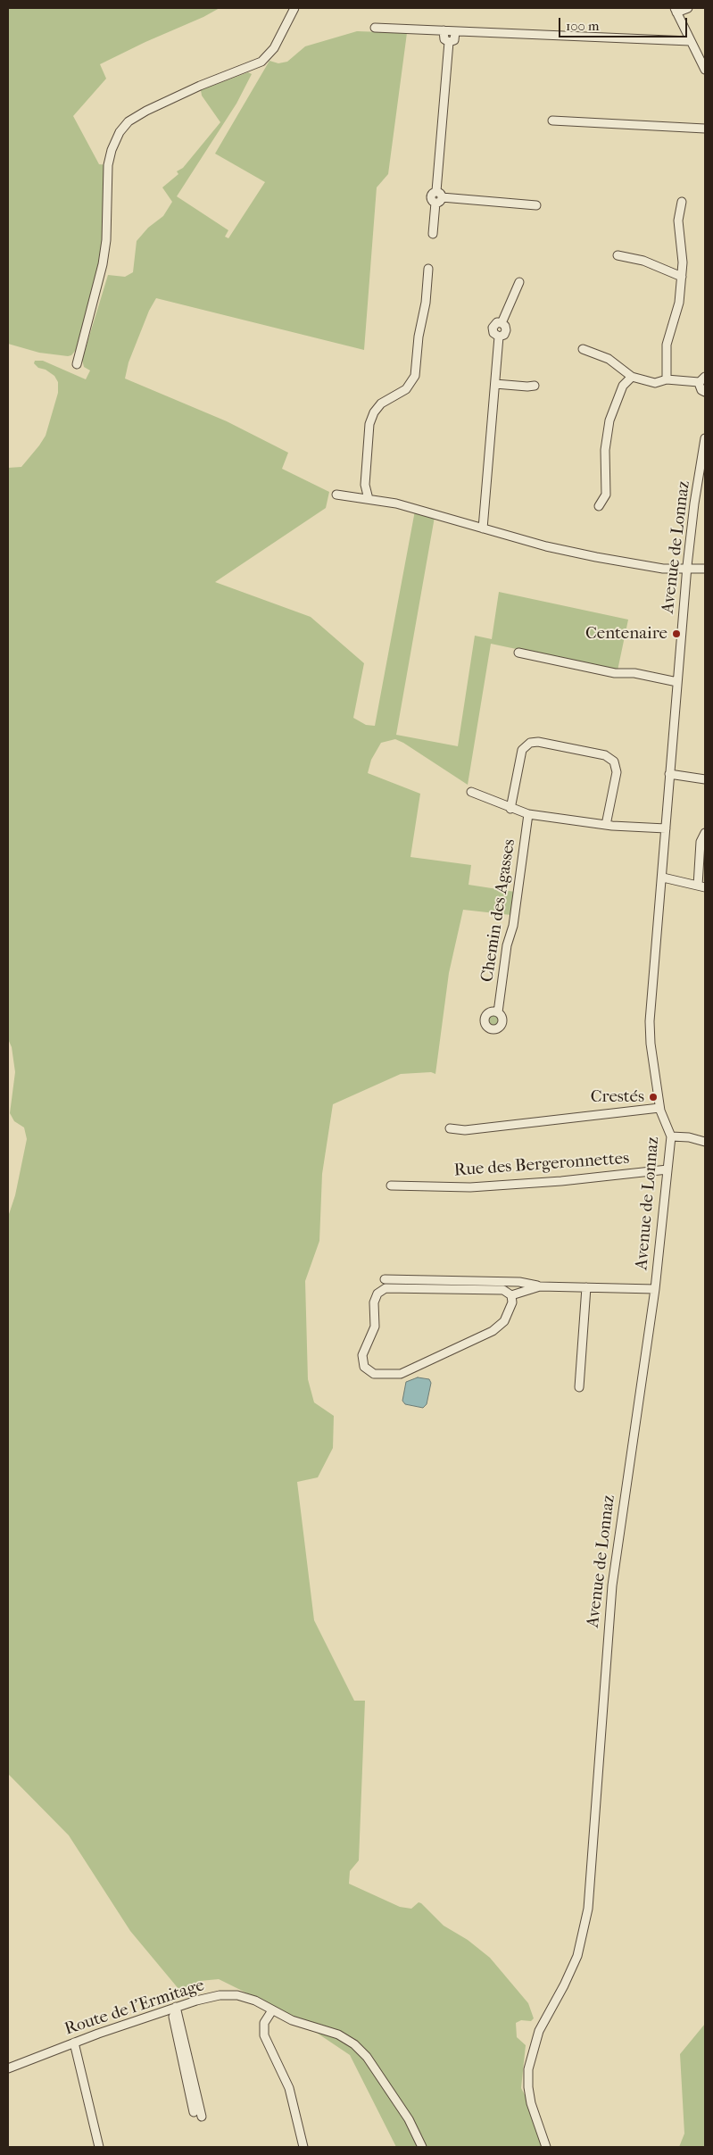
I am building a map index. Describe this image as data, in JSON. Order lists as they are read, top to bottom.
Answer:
{
  "streets": {
    "street": [
      "Avenue de Lonnaz",
      "Chemin des Agasses",
      "Rue des Bergeronnettes",
      "Route de l'Ermitage"
    ]
  },
  "crossings": [
    ["Avenue de Lonnaz", "Rue des Bergeronnettes"]
  ],
  "places": ["Centenaire", "Crestés"],
  "scale_bar": "100 m"
}
